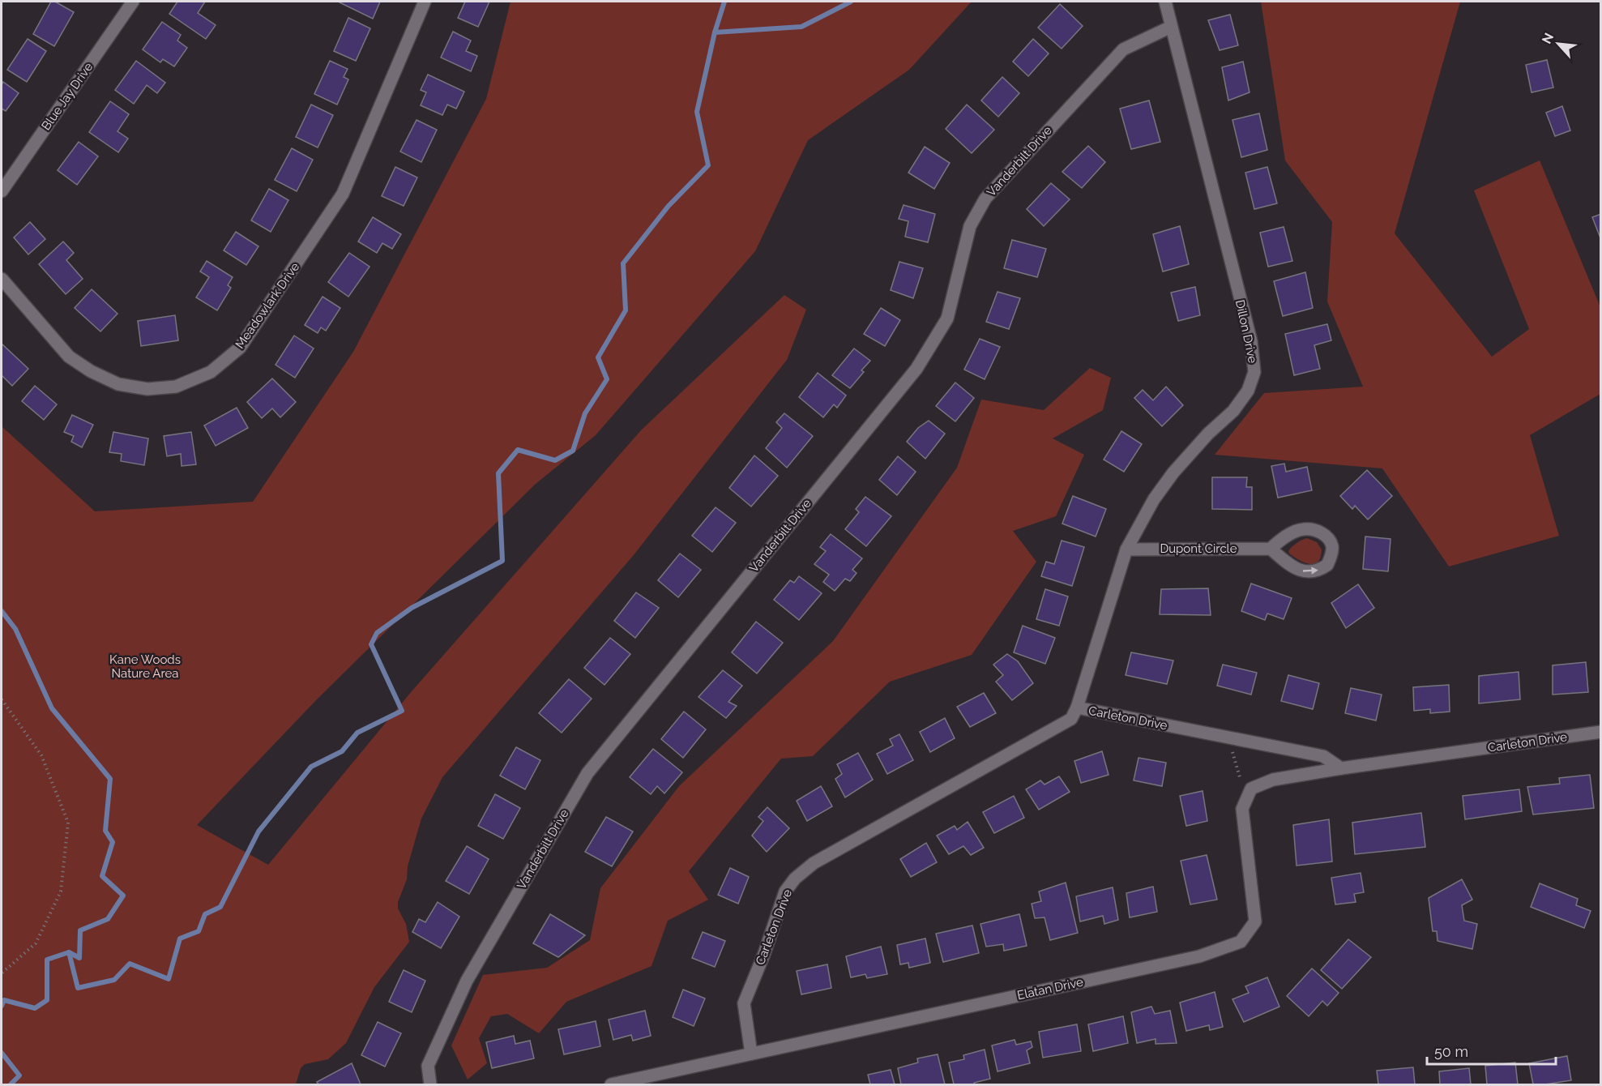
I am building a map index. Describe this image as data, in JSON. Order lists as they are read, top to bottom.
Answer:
{
  "streets": {
    "street": [
      "Blue Jay Drive",
      "Vanderbilt Drive",
      "Meadowlark Drive",
      "Dillon Drive",
      "Dupont Circle",
      "Carleton Drive",
      "Elatan Drive"
    ]
  },
  "crossings": [
    ["Vanderbilt Drive", "Dillon Drive"],
    ["Dillon Drive", "Dupont Circle"],
    ["Dillon Drive", "Carleton Drive"],
    ["Carleton Drive", "Elatan Drive"]
  ],
  "parks": ["Kane Woods Nature Area"],
  "scale_bar": "50 m",
  "north": "top left"
}
